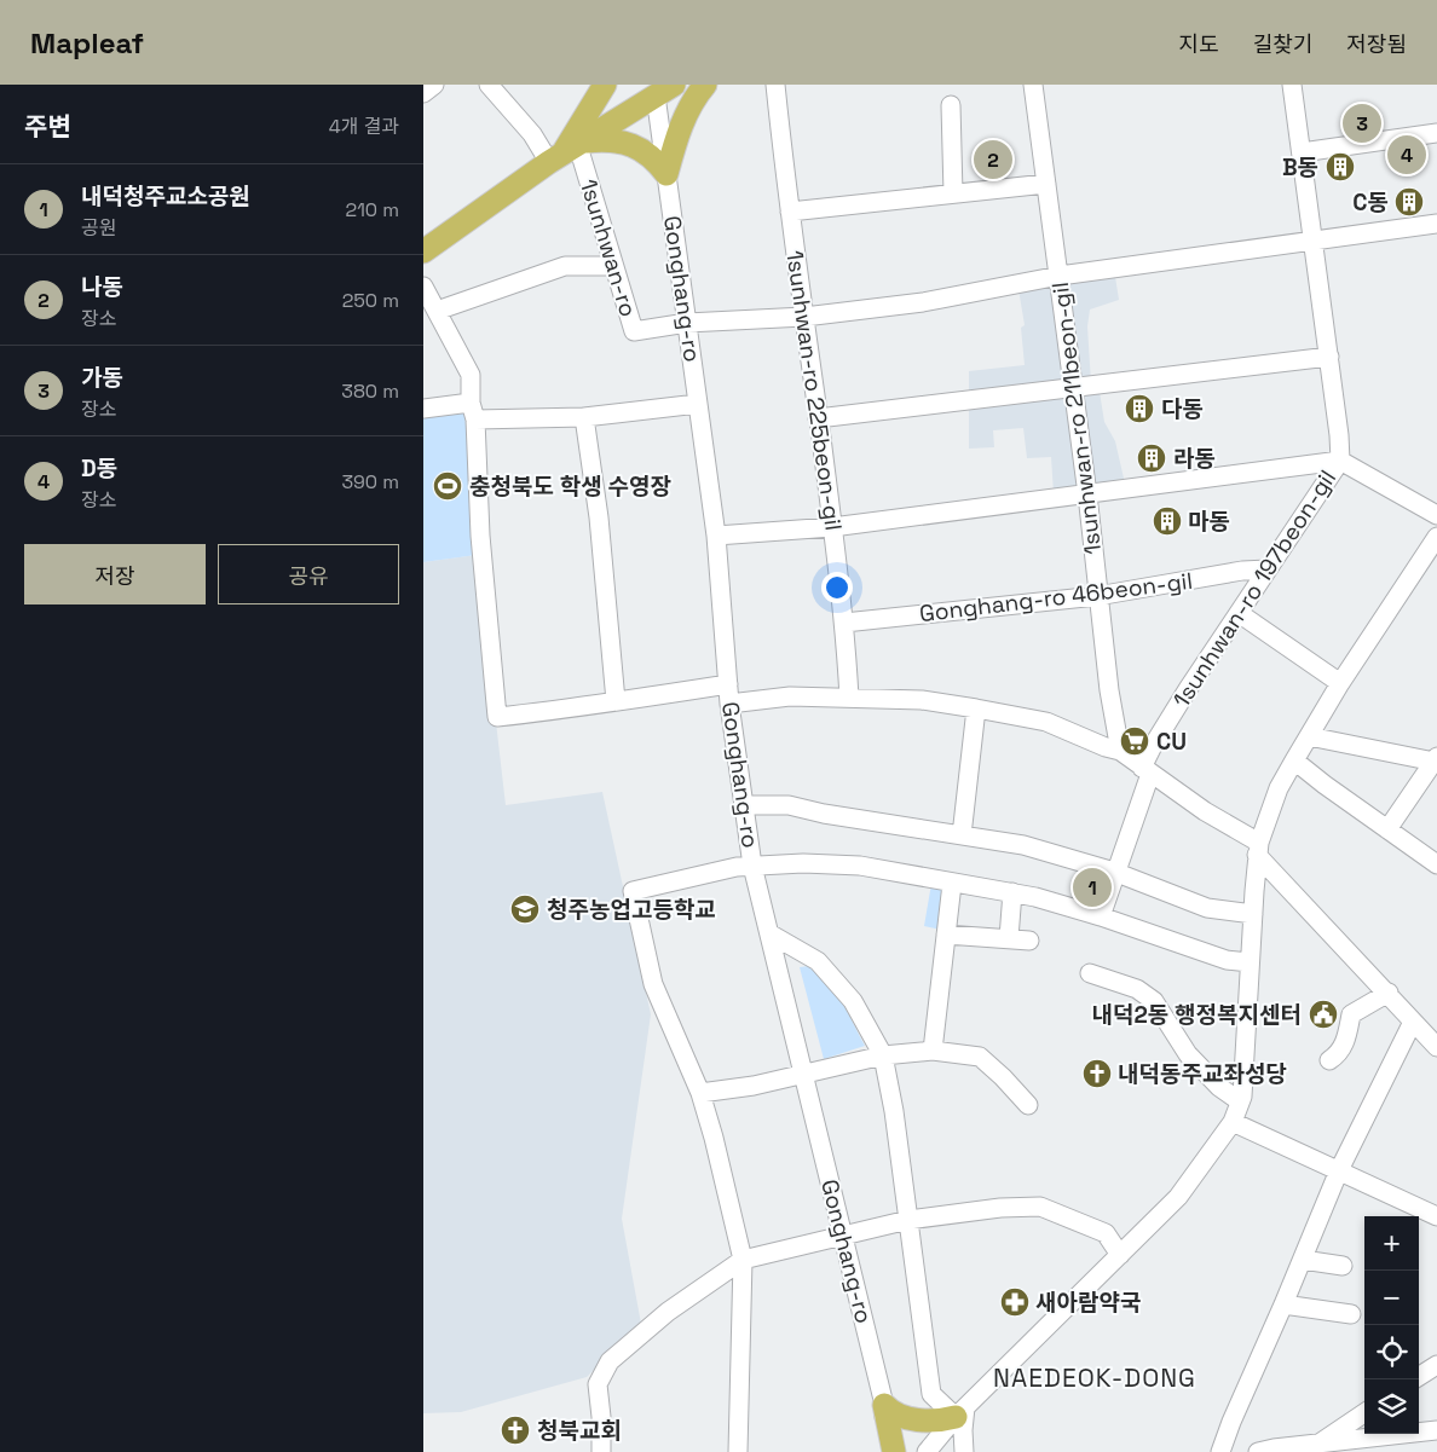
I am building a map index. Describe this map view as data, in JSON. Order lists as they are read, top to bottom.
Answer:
{
  "streets": {
    "main road": ["1sunhwan-ro", "Gonghang-ro"],
    "street": [
      "1sunhwan-ro 225beon-gil",
      "1sunhwan-ro 211beon-gil",
      "1sunhwan-ro 197beon-gil",
      "Gonghang-ro 46beon-gil"
    ]
  },
  "crossings": [
    ["1sunhwan-ro", "Gonghang-ro"],
    ["1sunhwan-ro 225beon-gil", "Gonghang-ro 46beon-gil"],
    ["1sunhwan-ro 211beon-gil", "Gonghang-ro 46beon-gil"],
    ["1sunhwan-ro 197beon-gil", "Gonghang-ro 46beon-gil"]
  ],
  "districts": ["NAEDEOK-DONG"],
  "places": {
    "building": [
      "B동",
      "C동",
      "다동",
      "라동",
      "마동"
    ],
    "sports": ["충청북도 학생 수영장"],
    "supermarket": ["CU"],
    "school or university": ["청주농업고등학교"],
    "public building": ["내덕2동 행정복지센터"],
    "church": ["내덕동주교좌성당", "청북교회"],
    "pharmacy": ["새아람약국"]
  },
  "page": {
    "header": "Mapleaf",
    "nav": ["지도", "길찾기", "저장됨"],
    "heading": ["주변", "4개 결과"],
    "pins": [
      "3",
      "4",
      "2",
      "1"
    ],
    "list": [
      {
        "mark": "1",
        "name": "내덕청주교소공원",
        "note": "공원",
        "value": "210 m"
      },
      {
        "mark": "2",
        "name": "나동",
        "note": "장소",
        "value": "250 m"
      },
      {
        "mark": "3",
        "name": "가동",
        "note": "장소",
        "value": "380 m"
      },
      {
        "mark": "4",
        "name": "D동",
        "note": "장소",
        "value": "390 m"
      }
    ],
    "buttons": ["저장", "공유"],
    "map_buttons": ["+", "−"]
  }
}
